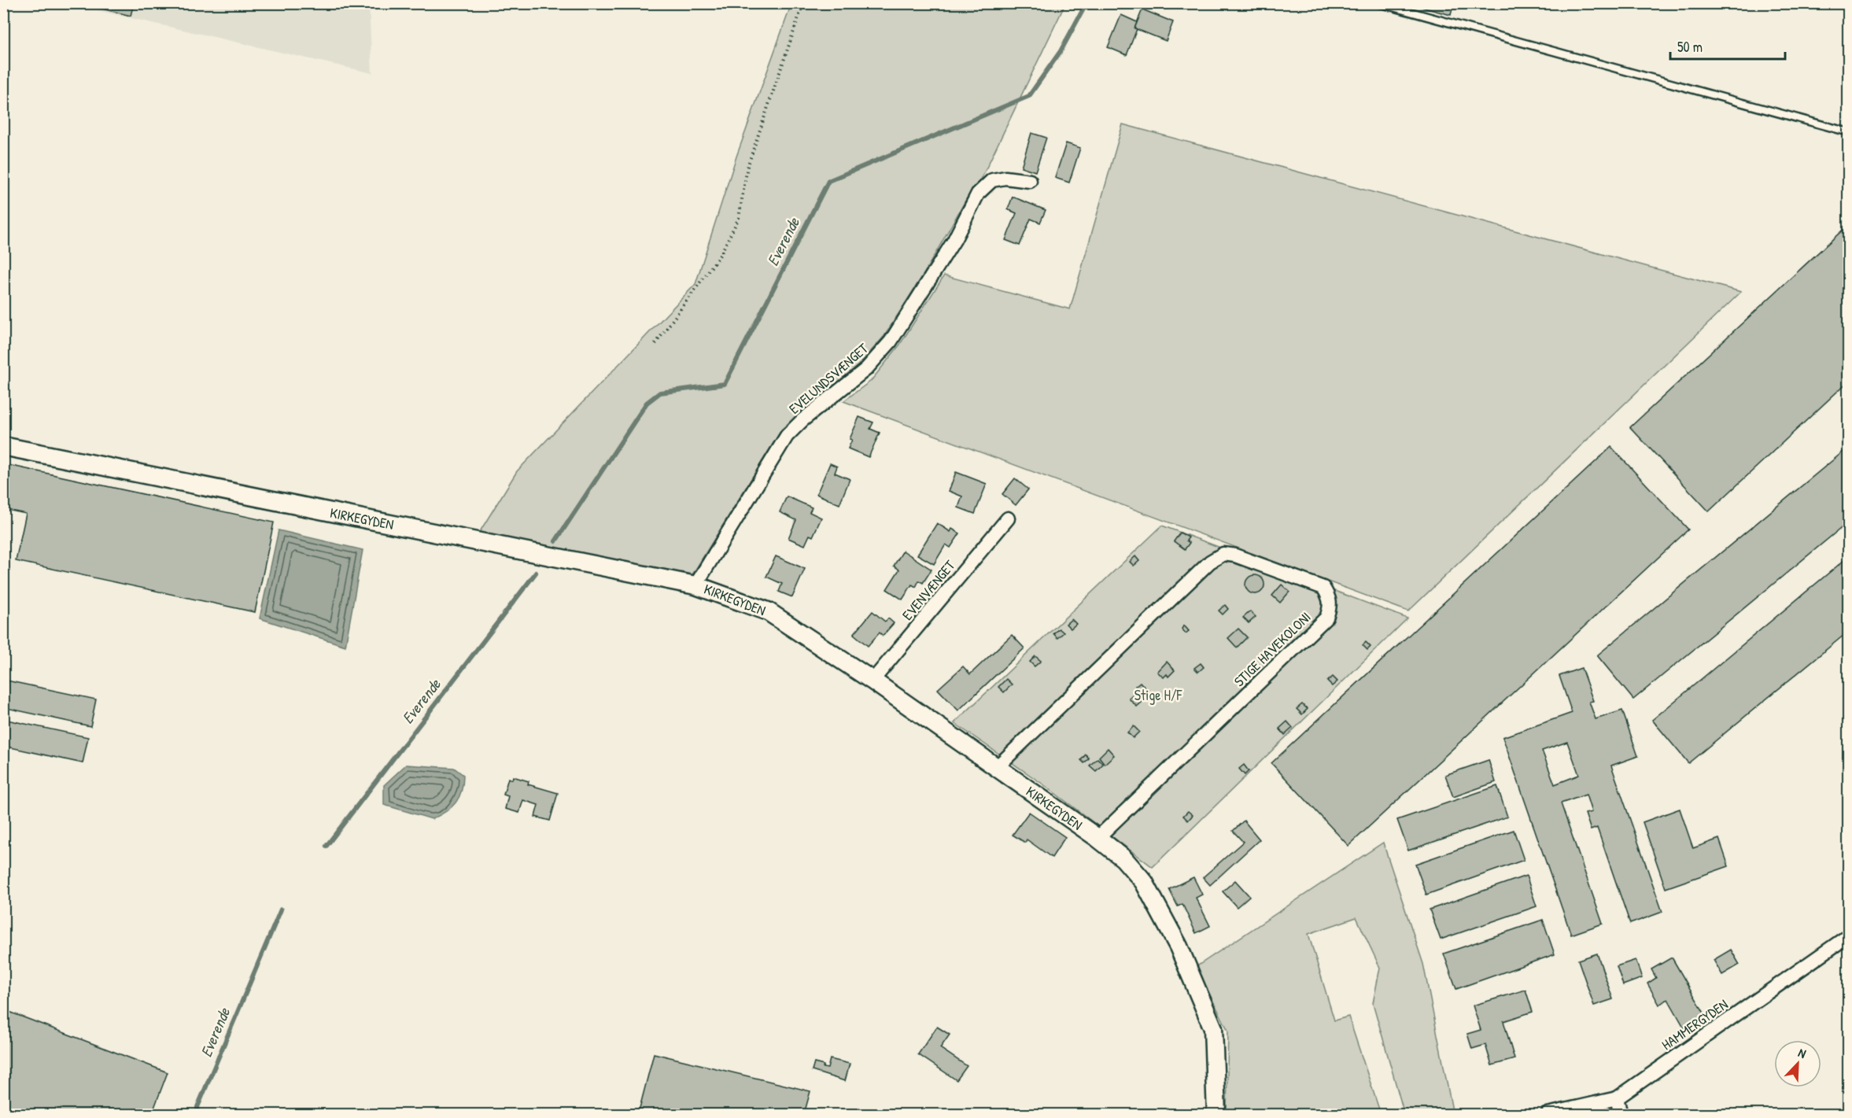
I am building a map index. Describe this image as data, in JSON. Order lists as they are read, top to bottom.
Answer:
{
  "streets": {
    "street": [
      "EVELUNDSVÆNGET",
      "KIRKEGYDEN",
      "EVENVÆNGET",
      "STIGE HAVEKOLONI",
      "HAMMERGYDEN"
    ]
  },
  "crossings": [
    ["EVELUNDSVÆNGET", "KIRKEGYDEN"],
    ["KIRKEGYDEN", "EVENVÆNGET"],
    ["KIRKEGYDEN", "STIGE HAVEKOLONI"]
  ],
  "water": ["Everende"],
  "parks": ["Stige H/F"],
  "scale_bar": "50 m",
  "north": "top right"
}
